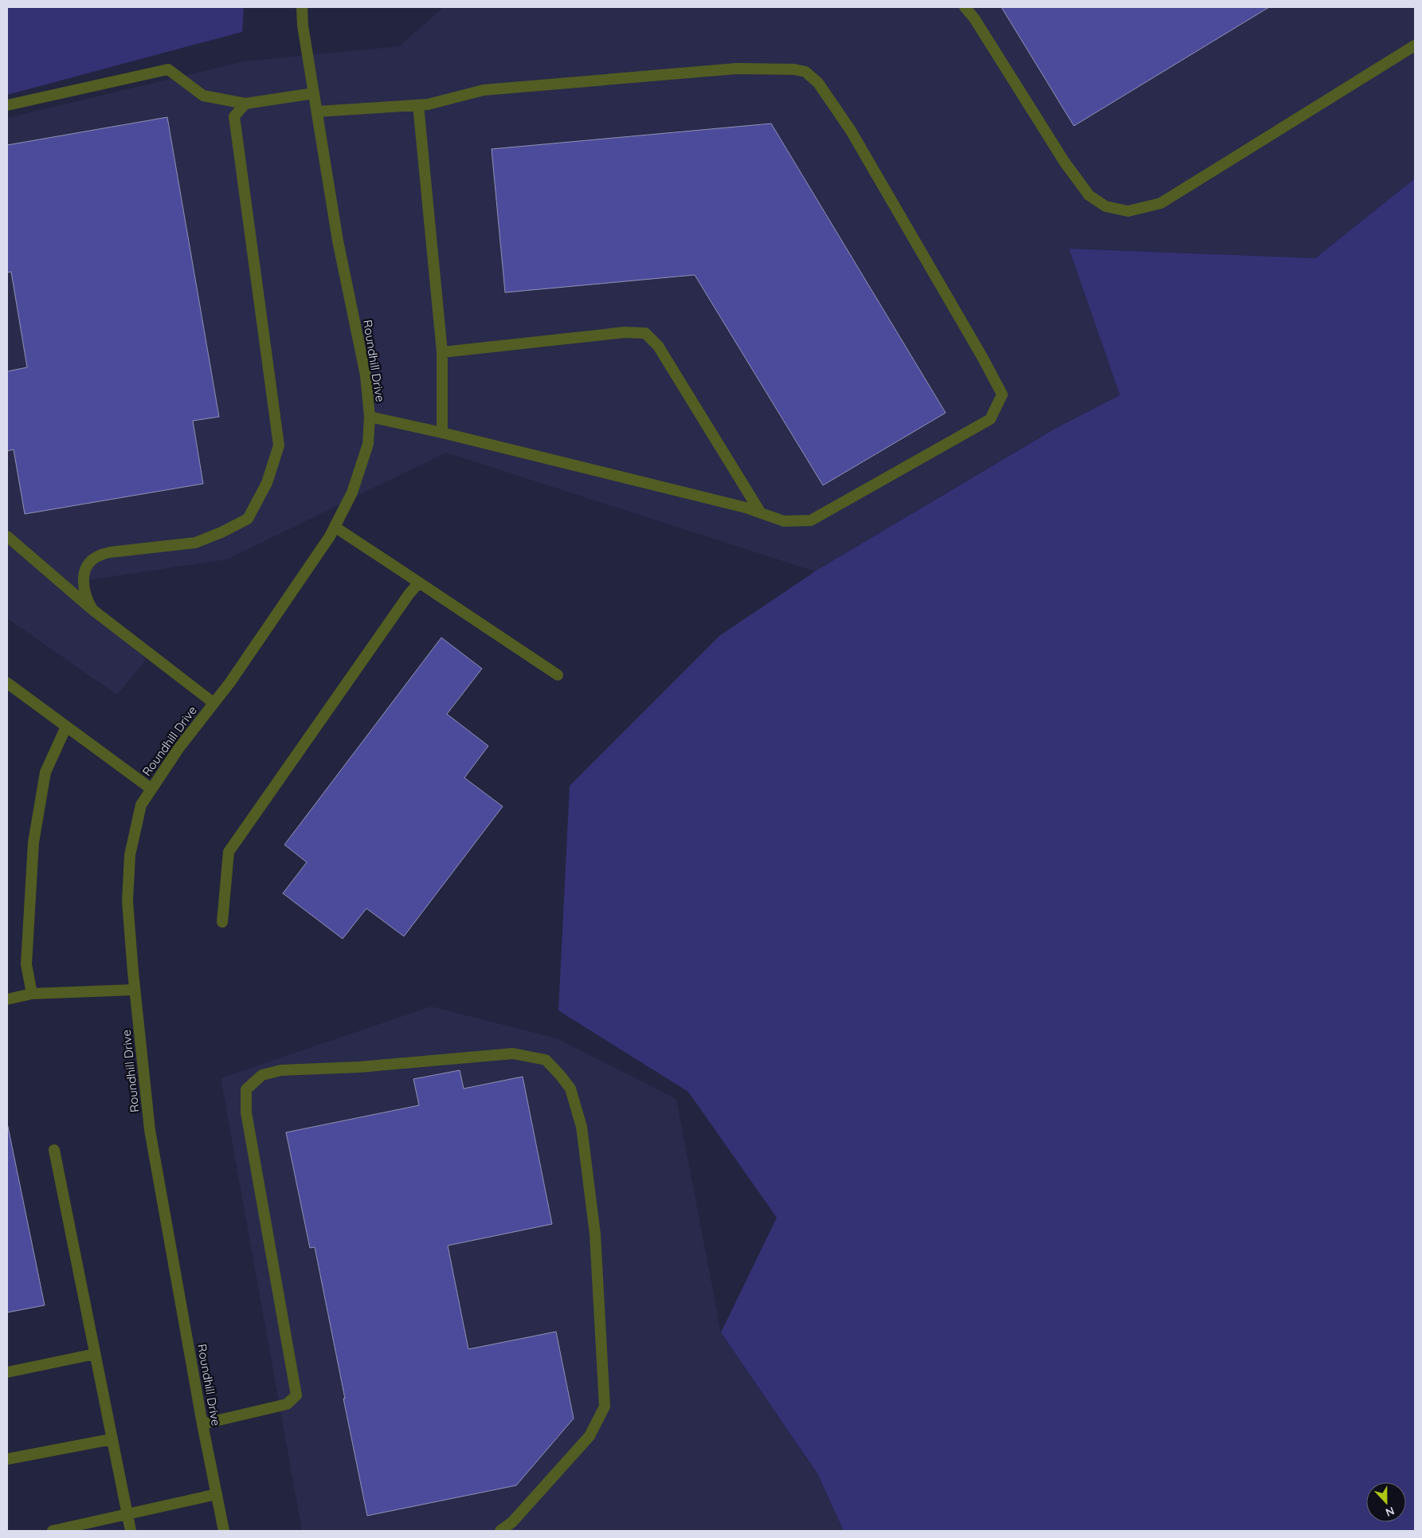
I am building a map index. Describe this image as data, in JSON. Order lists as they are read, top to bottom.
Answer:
{
  "streets": {
    "street": ["Roundhill Drive"]
  },
  "north": "bottom"
}
